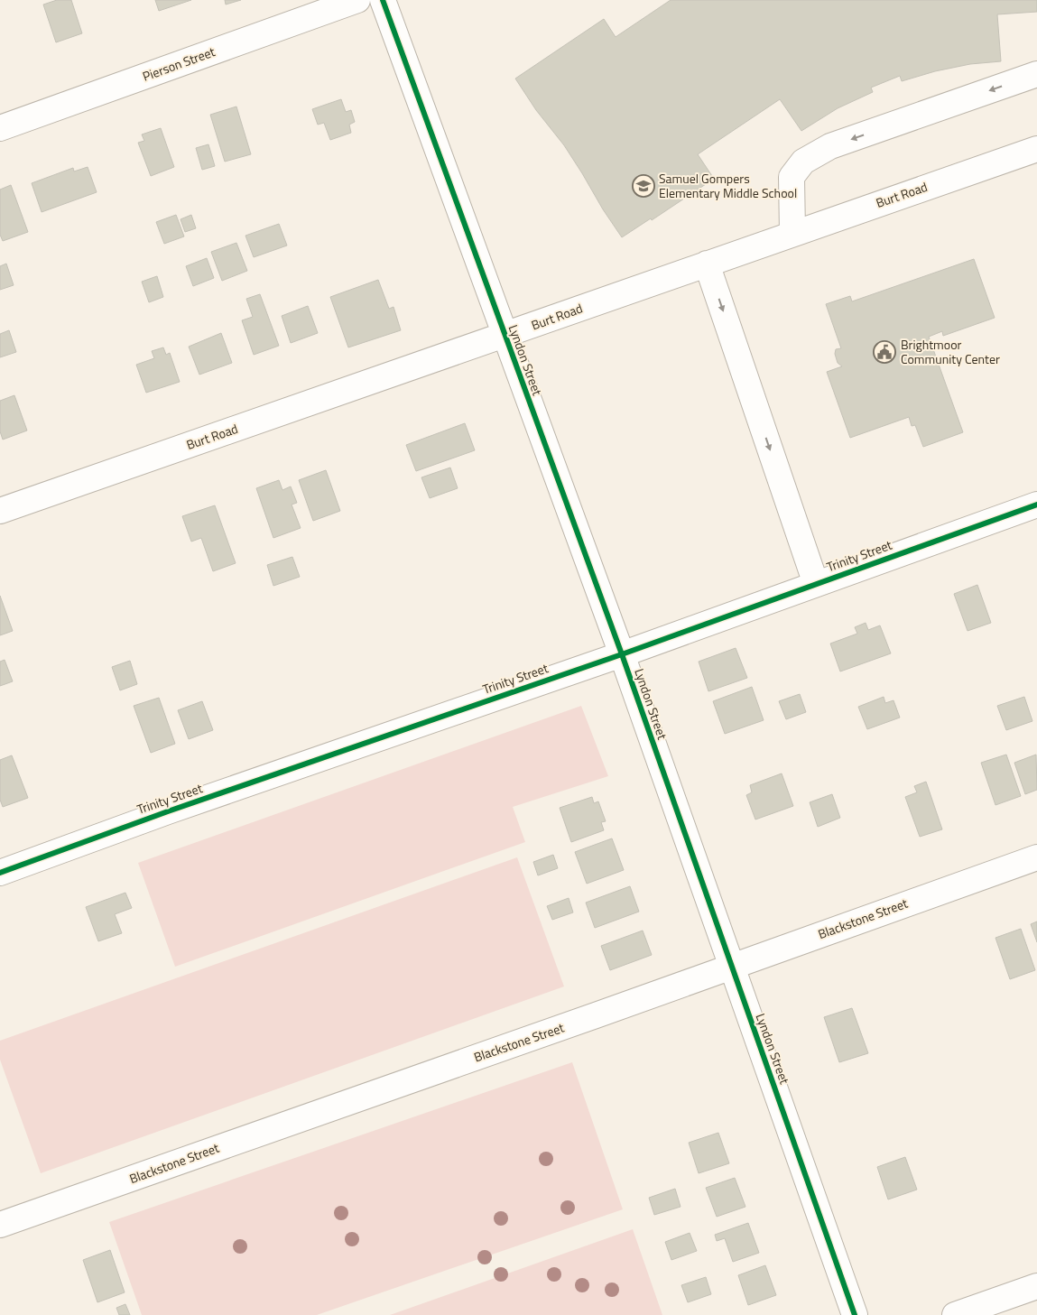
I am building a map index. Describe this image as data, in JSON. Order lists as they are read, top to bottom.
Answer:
{
  "streets": {
    "street": [
      "Pierson Street",
      "Burt Road",
      "Lyndon Street",
      "Trinity Street",
      "Blackstone Street"
    ]
  },
  "crossings": [
    ["Burt Road", "Lyndon Street"],
    ["Lyndon Street", "Trinity Street"],
    ["Lyndon Street", "Blackstone Street"]
  ],
  "places": {
    "school or university": ["Samuel Gompers Elementary Middle School"],
    "public building": ["Brightmoor Community Center"]
  }
}
